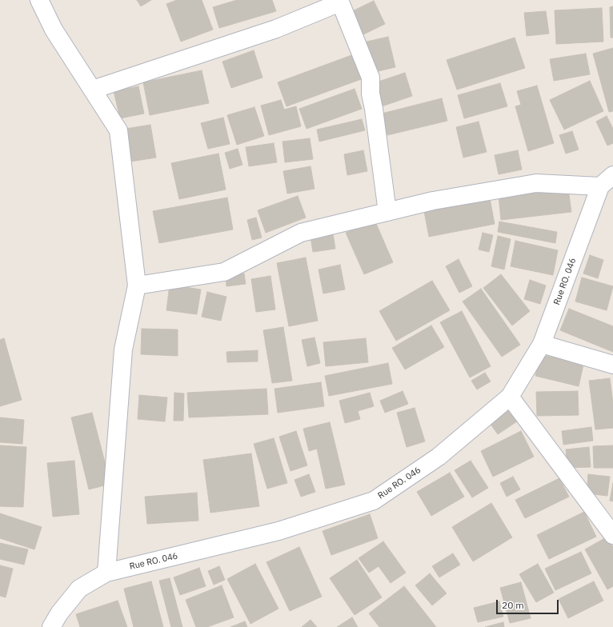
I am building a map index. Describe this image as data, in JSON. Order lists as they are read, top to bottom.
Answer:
{
  "streets": {
    "street": ["Rue RO. 046"]
  },
  "scale_bar": "20 m"
}
